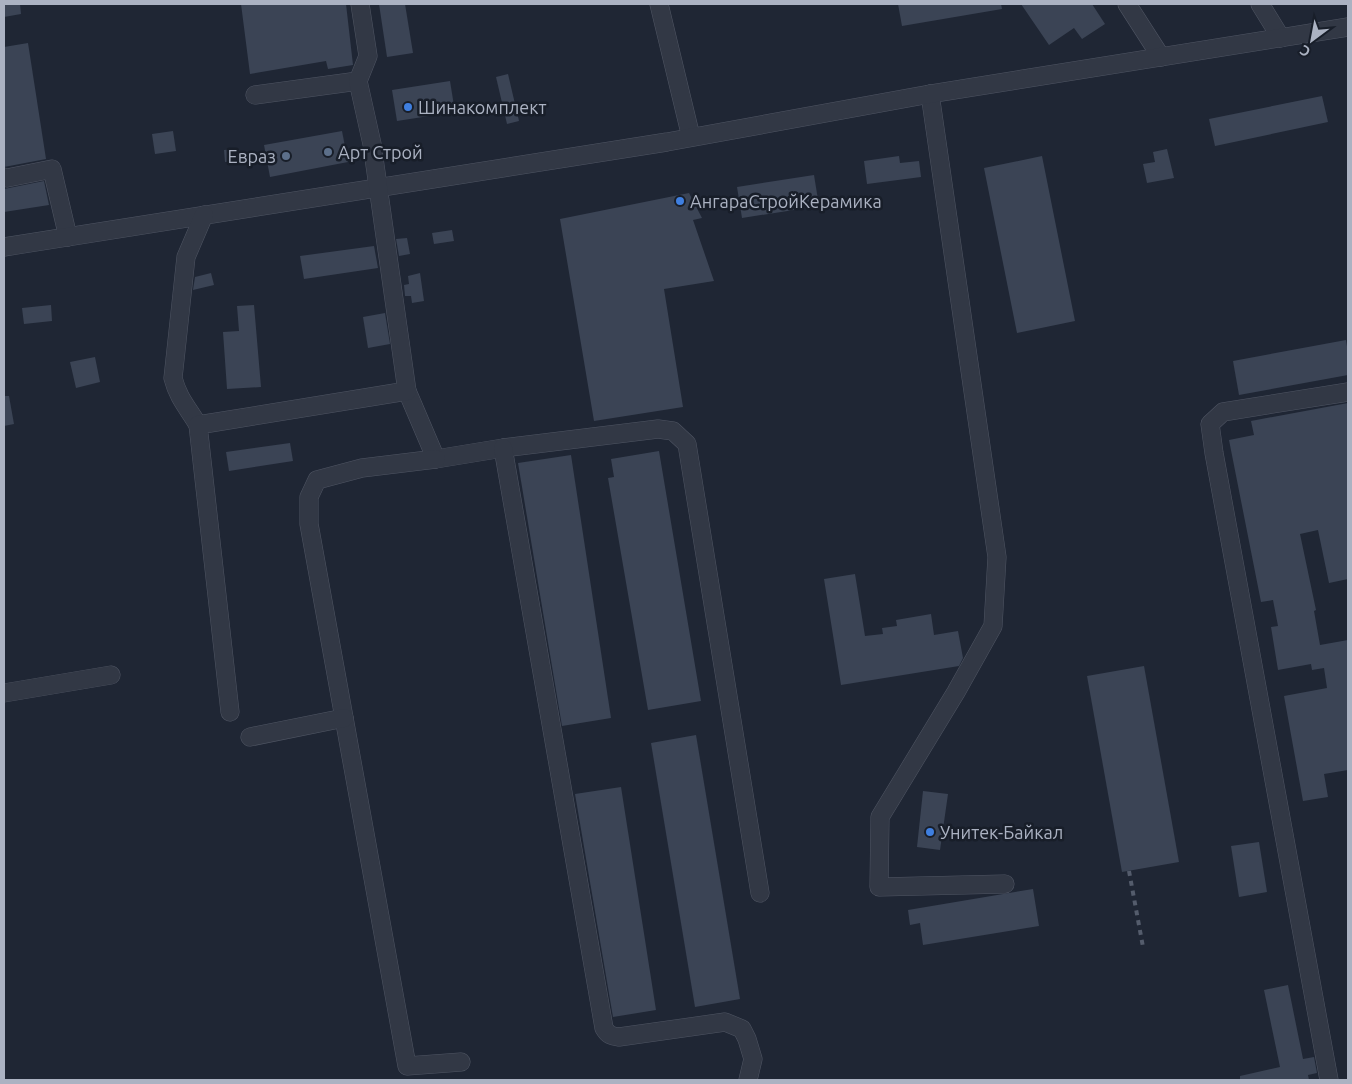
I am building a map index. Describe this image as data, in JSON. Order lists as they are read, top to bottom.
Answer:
{
  "places": [
    "Шинакомплект",
    "Арт Строй",
    "Евраз",
    "АнгараСтройКерамика",
    "Унитек-Байкал"
  ],
  "north": "bottom left"
}
